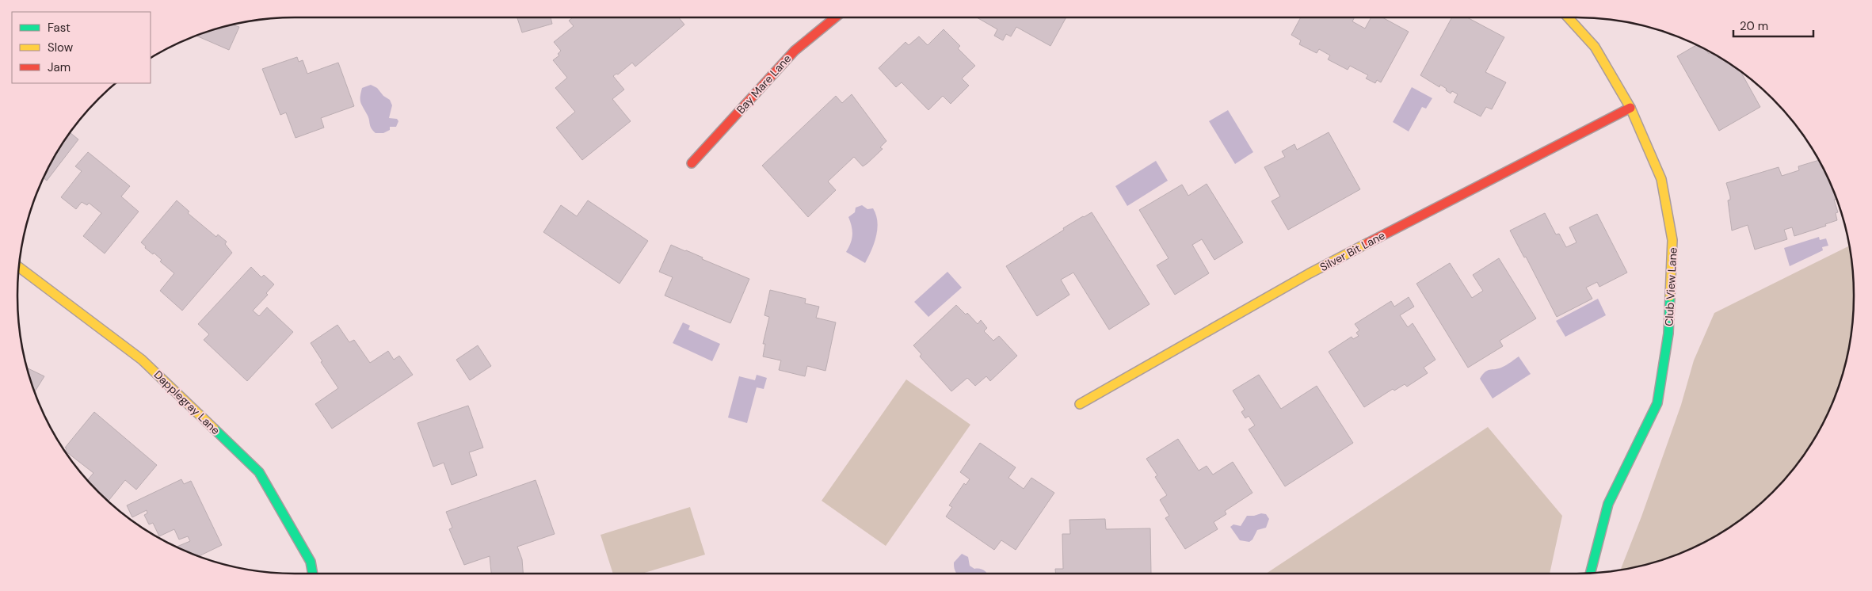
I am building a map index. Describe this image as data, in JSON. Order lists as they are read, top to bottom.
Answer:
{
  "streets": {
    "street": [
      "Bay Mare Lane",
      "Silver Bit Lane",
      "Club View Lane",
      "Dapplegray Lane"
    ]
  },
  "crossings": [
    ["Silver Bit Lane", "Club View Lane"]
  ],
  "legend": ["Fast", "Slow", "Jam"],
  "scale_bar": "20 m"
}
